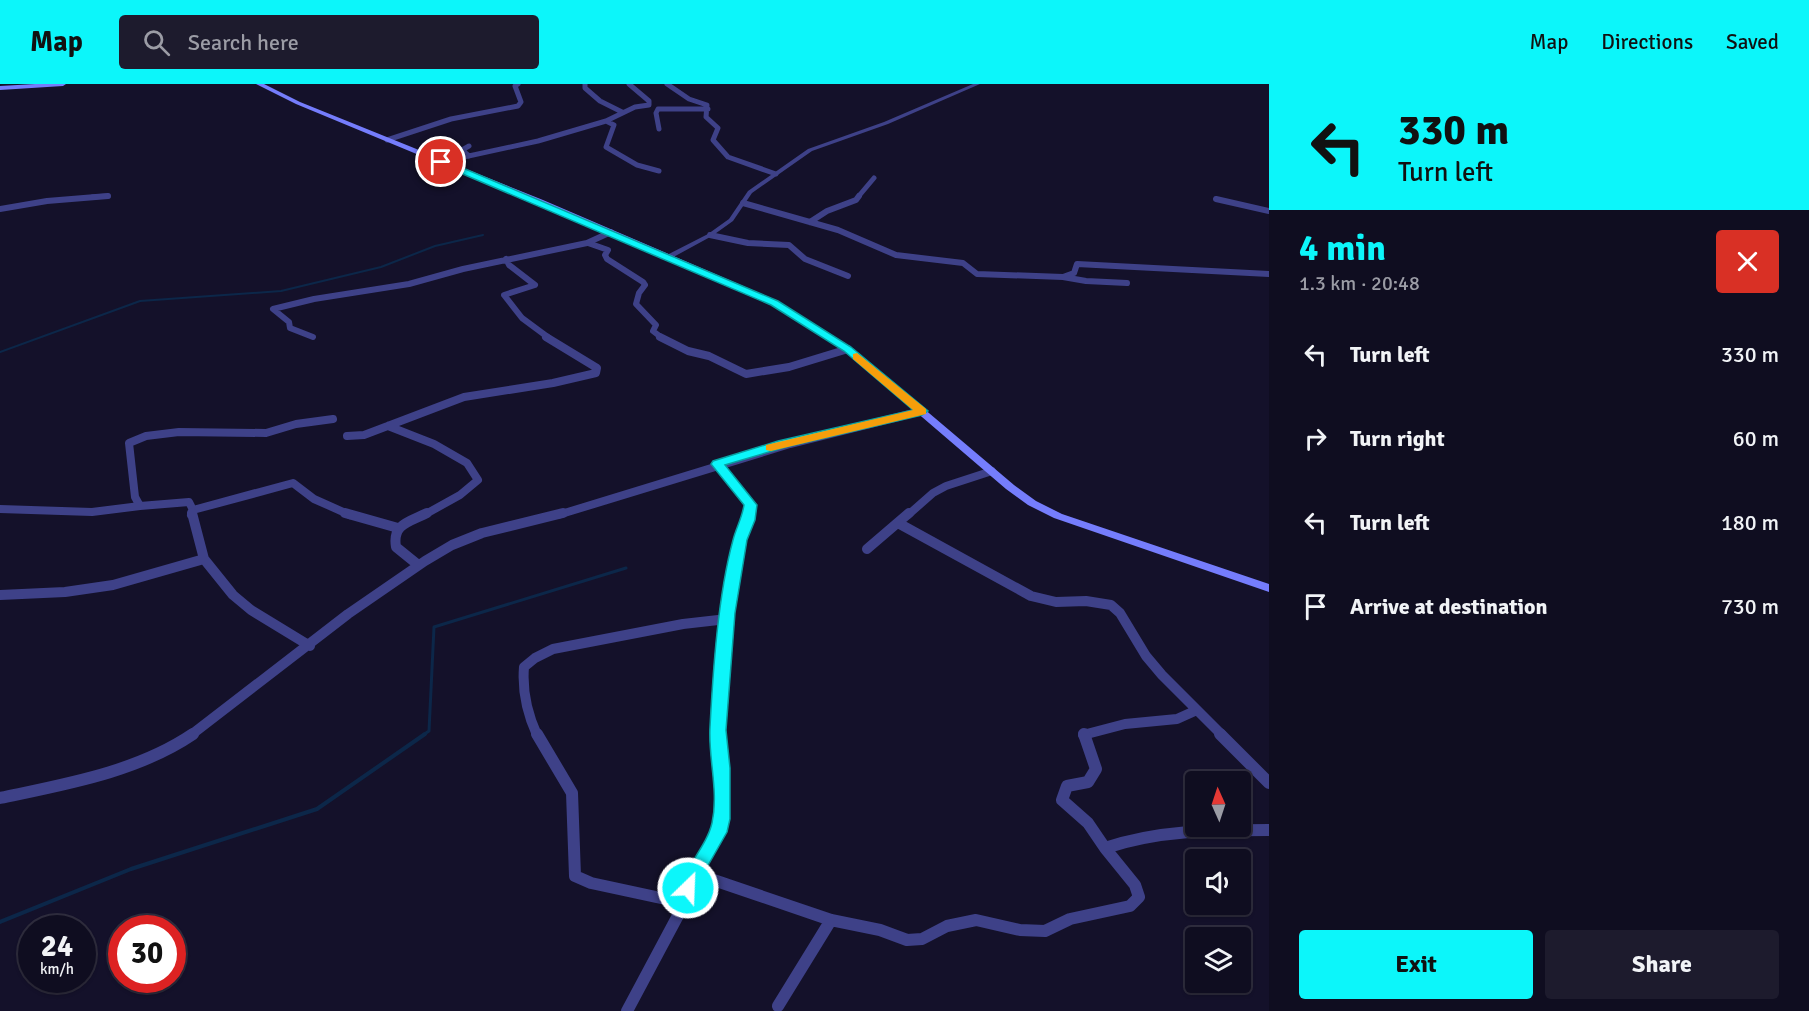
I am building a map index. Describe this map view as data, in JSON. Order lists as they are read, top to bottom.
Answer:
{
  "north": "top",
  "page": {
    "header": "Map",
    "search": "Search here",
    "nav": ["Map", "Directions", "Saved"],
    "turn": ["330 m", "Turn left"],
    "heading": ["4 min", "1.3 km · 20:48"],
    "list": [
      {
        "name": "Turn left",
        "value": "330 m"
      },
      {
        "name": "Turn right",
        "value": "60 m"
      },
      {
        "name": "Turn left",
        "value": "180 m"
      },
      {
        "name": "Arrive at destination",
        "value": "730 m"
      }
    ],
    "speed": "24 km/h",
    "limit": "30",
    "buttons": ["Exit", "Share"]
  }
}
